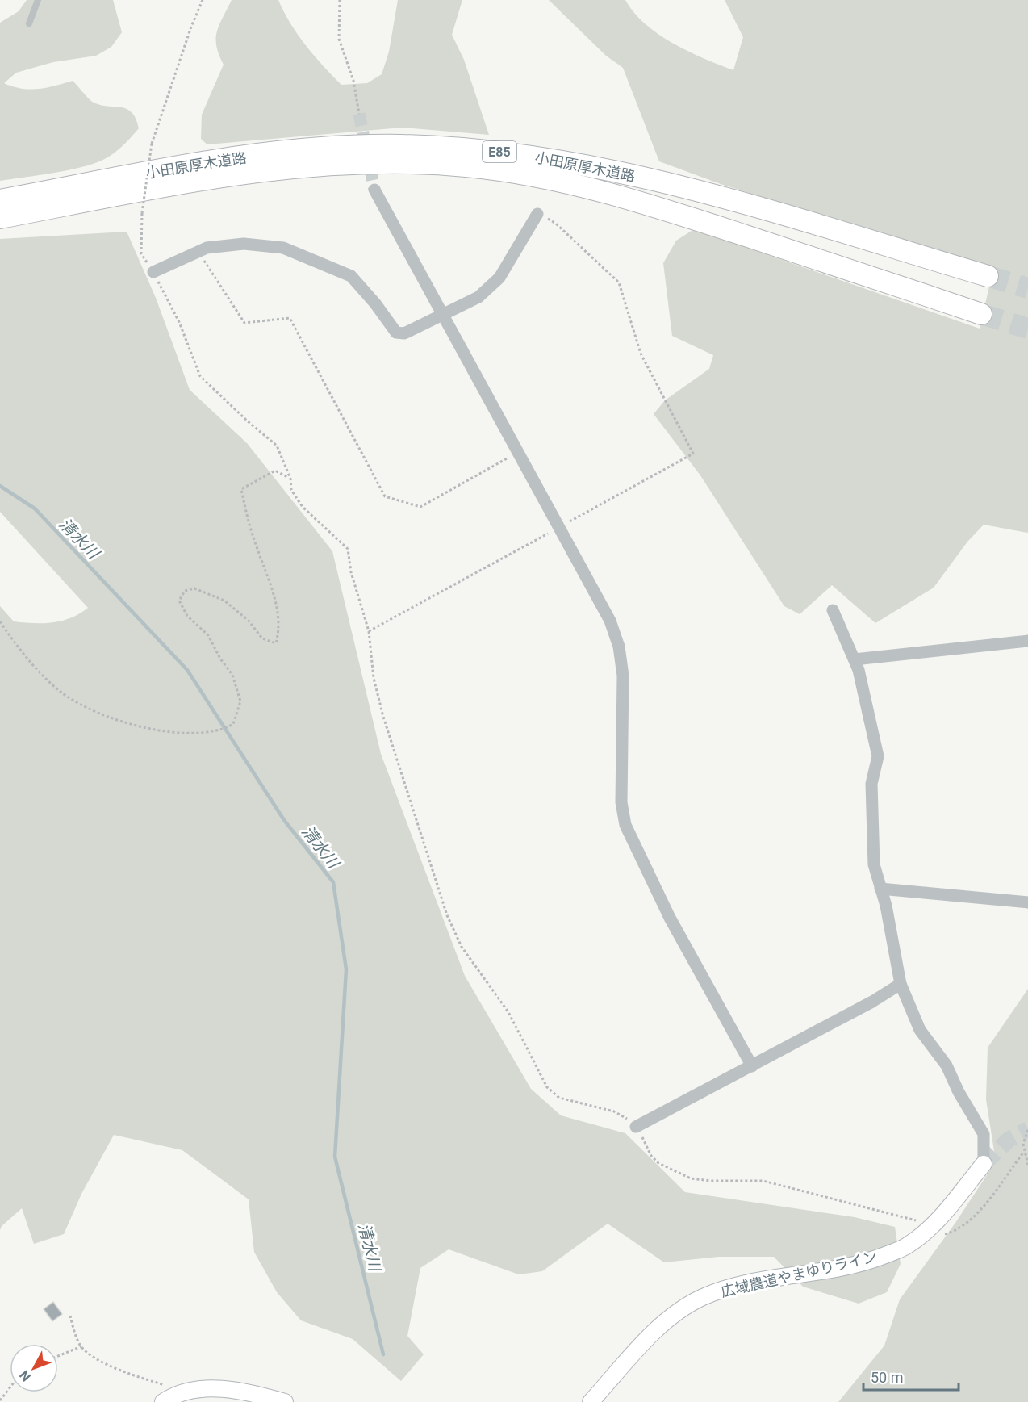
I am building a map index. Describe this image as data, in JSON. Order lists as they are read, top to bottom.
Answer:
{
  "streets": {
    "highway": ["E85", "小田原厚木道路"],
    "street": ["広域農道やまゆりライン"]
  },
  "water": ["清水川"],
  "scale_bar": "50 m",
  "north": "bottom left"
}
